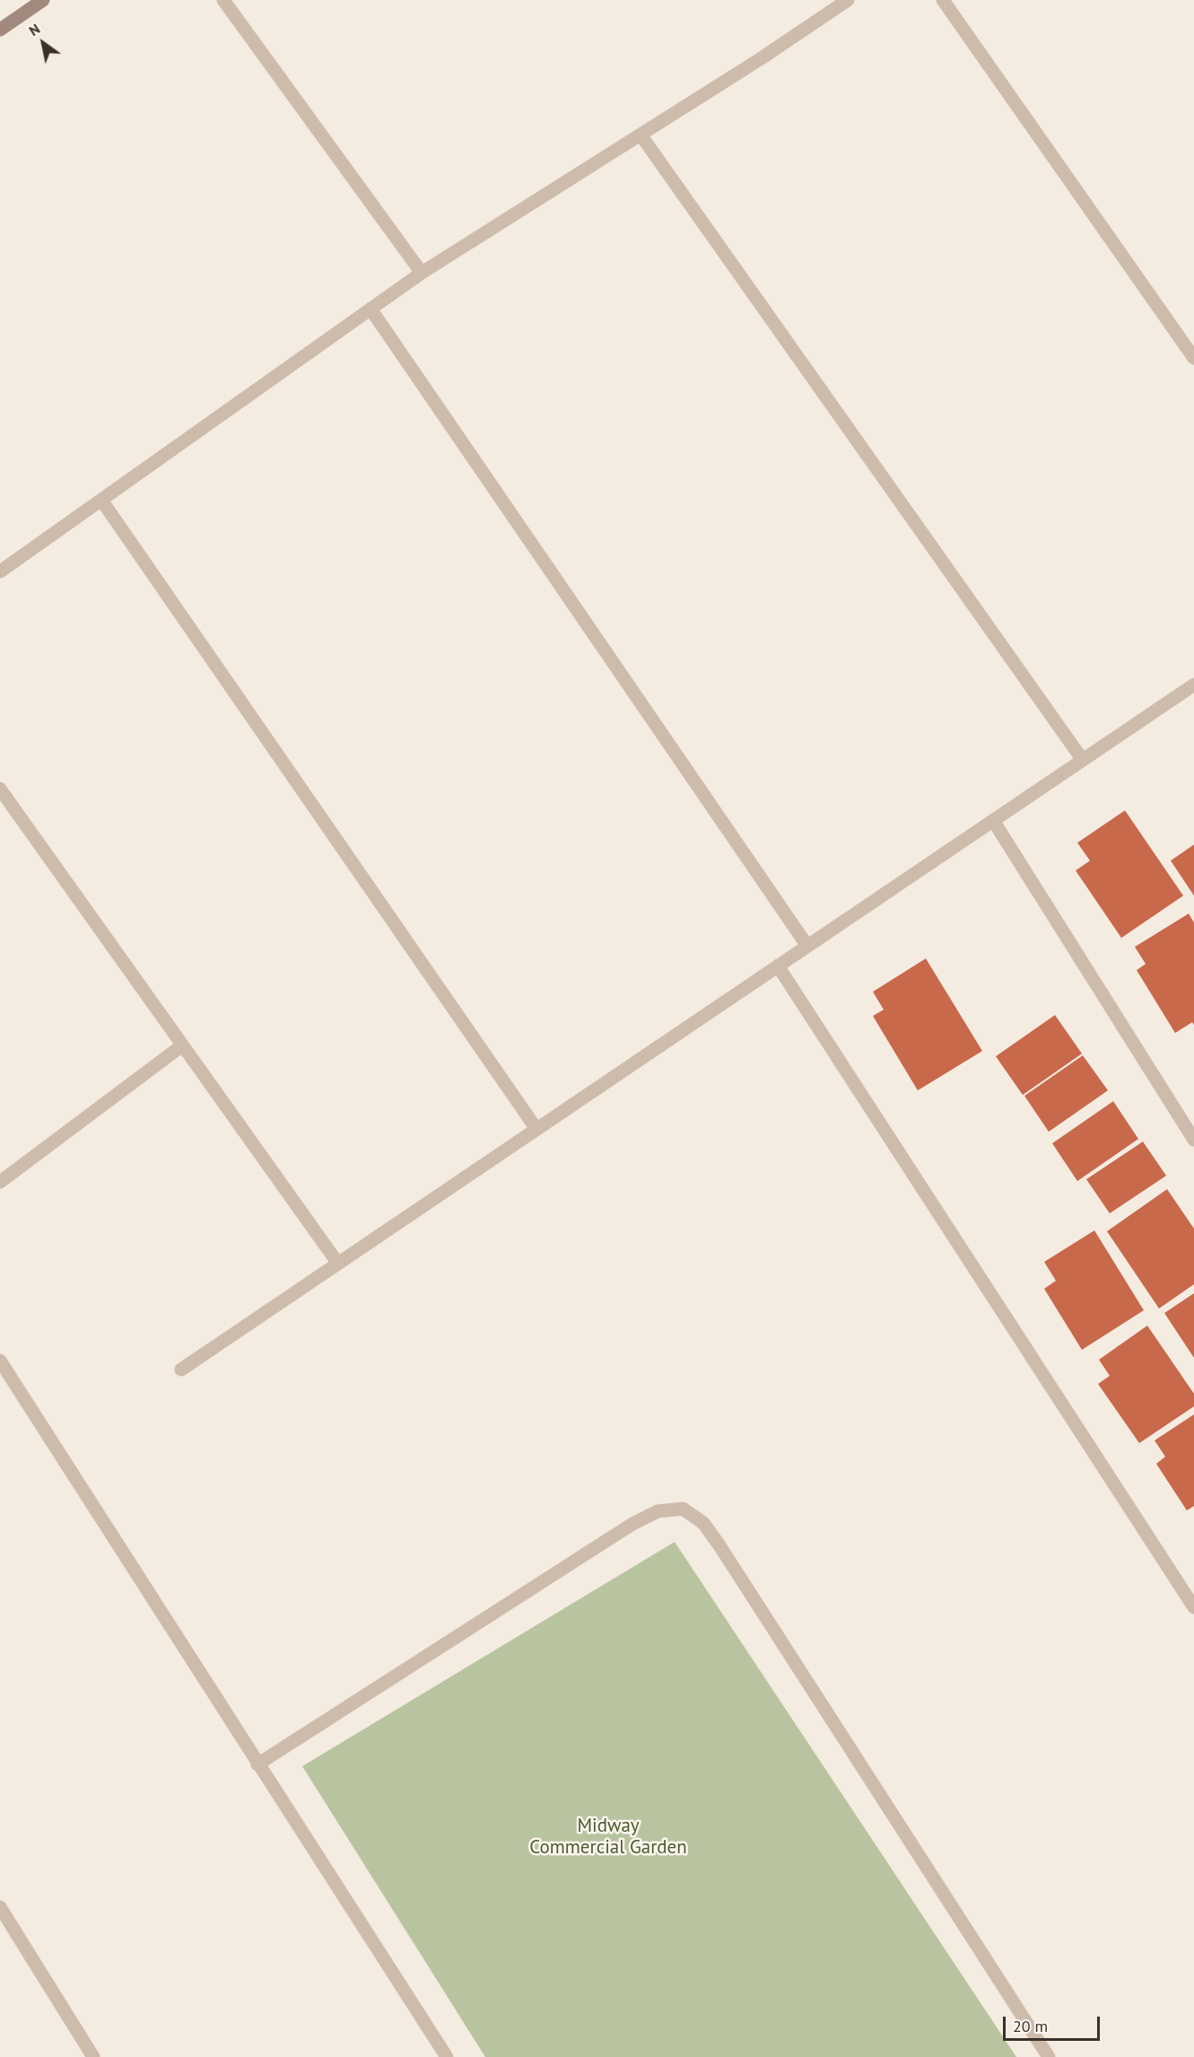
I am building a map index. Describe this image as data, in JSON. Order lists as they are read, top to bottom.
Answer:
{
  "parks": ["Midway Commercial Garden"],
  "scale_bar": "20 m",
  "north": "top left"
}
